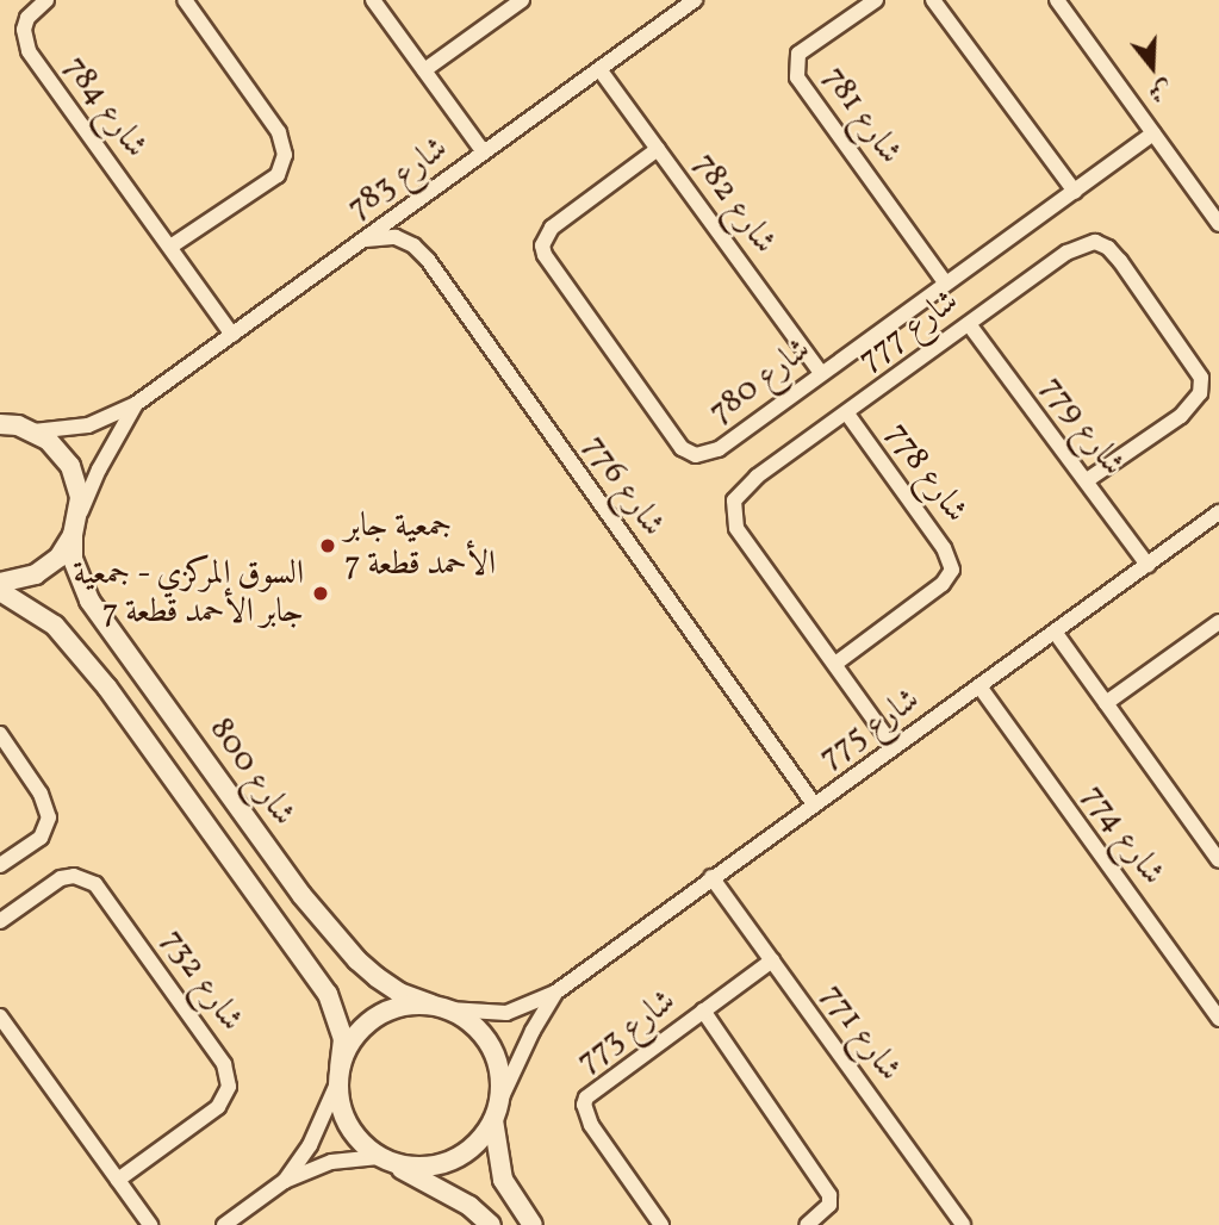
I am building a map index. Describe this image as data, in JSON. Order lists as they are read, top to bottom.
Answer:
{
  "streets": {
    "street": [
      "شارع 784",
      "شارع 781",
      "شارع 783",
      "شارع 782",
      "شارع 777",
      "شارع 780",
      "شارع 779",
      "شارع 778",
      "شارع 776",
      "شارع 775",
      "شارع 800",
      "شارع 774",
      "شارع 732",
      "شارع 773",
      "شارع 771"
    ]
  },
  "crossings": [
    ["شارع 784", "شارع 783"],
    ["شارع 781", "شارع 780"],
    ["شارع 783", "شارع 782"],
    ["شارع 783", "شارع 776"],
    ["شارع 783", "شارع 800"],
    ["شارع 782", "شارع 780"],
    ["شارع 777", "شارع 779"],
    ["شارع 777", "شارع 778"],
    ["شارع 777", "شارع 775"],
    ["شارع 779", "شارع 775"],
    ["شارع 776", "شارع 775"],
    ["شارع 775", "شارع 800"],
    ["شارع 775", "شارع 774"],
    ["شارع 775", "شارع 771"],
    ["شارع 773", "شارع 771"]
  ],
  "places": ["جمعية جابر الأحمد قطعة 7", "السوق المركزي - جمعية جابر الأحمد قطعة 7"],
  "north": "bottom"
}
